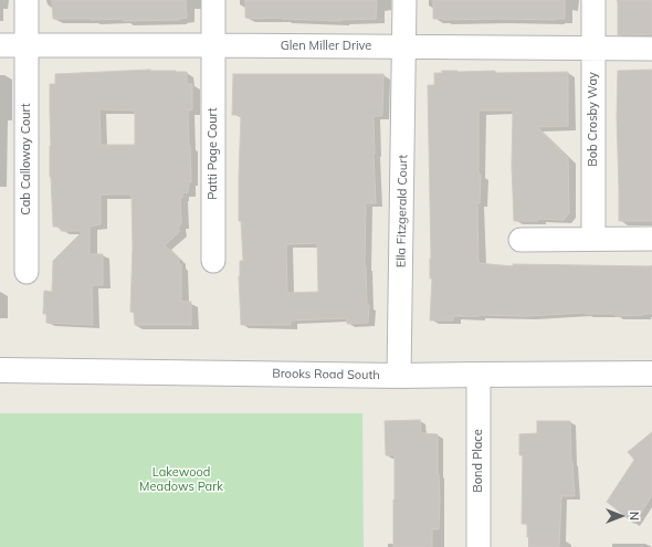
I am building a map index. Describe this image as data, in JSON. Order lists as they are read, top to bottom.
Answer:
{
  "streets": {
    "street": [
      "Glen Miller Drive",
      "Bob Crosby Way",
      "Patti Page Court",
      "Cab Calloway Court",
      "Ella Fitzgerald Court",
      "Brooks Road South",
      "Bond Place"
    ]
  },
  "crossings": [
    ["Glen Miller Drive", "Bob Crosby Way"],
    ["Glen Miller Drive", "Patti Page Court"],
    ["Glen Miller Drive", "Cab Calloway Court"],
    ["Glen Miller Drive", "Ella Fitzgerald Court"],
    ["Ella Fitzgerald Court", "Brooks Road South"],
    ["Brooks Road South", "Bond Place"]
  ],
  "parks": ["Lakewood Meadows Park"],
  "north": "right"
}
